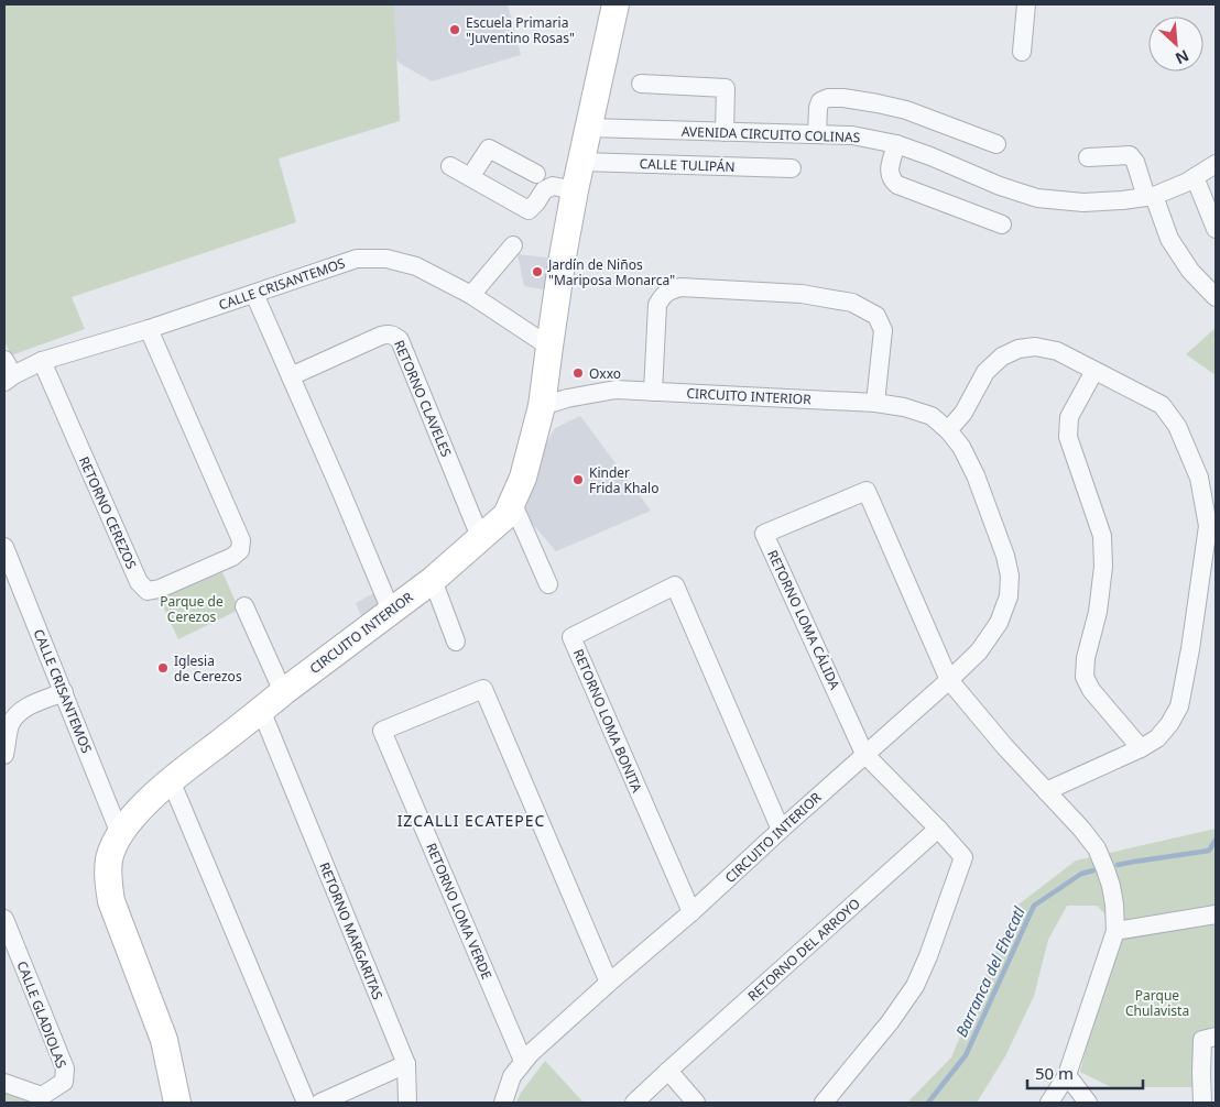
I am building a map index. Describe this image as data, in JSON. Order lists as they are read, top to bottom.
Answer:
{
  "streets": {
    "main road": ["CIRCUITO INTERIOR"],
    "street": [
      "AVENIDA CIRCUITO COLINAS",
      "CALLE TULIPÁN",
      "CALLE CRISANTEMOS",
      "RETORNO CLAVELES",
      "RETORNO CEREZOS",
      "RETORNO LOMA CÁLIDA",
      "RETORNO LOMA BONITA",
      "RETORNO LOMA VERDE",
      "RETORNO MARGARITAS",
      "RETORNO DEL ARROYO",
      "CALLE GLADIOLAS"
    ]
  },
  "crossings": [
    ["CALLE CRISANTEMOS", "CIRCUITO INTERIOR"],
    ["CALLE CRISANTEMOS", "RETORNO CEREZOS"],
    ["CIRCUITO INTERIOR", "RETORNO CLAVELES"],
    ["CIRCUITO INTERIOR", "RETORNO LOMA CÁLIDA"],
    ["CIRCUITO INTERIOR", "RETORNO LOMA BONITA"],
    ["CIRCUITO INTERIOR", "RETORNO LOMA VERDE"],
    ["CIRCUITO INTERIOR", "RETORNO MARGARITAS"]
  ],
  "districts": ["IZCALLI ECATEPEC"],
  "water": ["Barranca del Ehecatl"],
  "parks": ["Parque de Cerezos", "Parque Chulavista"],
  "places": [
    "Escuela Primaria \"Juventino Rosas\"",
    "Jardín de Niños \"Mariposa Monarca\"",
    "Oxxo",
    "Kinder Frida Khalo",
    "Iglesia de Cerezos"
  ],
  "scale_bar": "50 m",
  "north": "bottom right"
}
